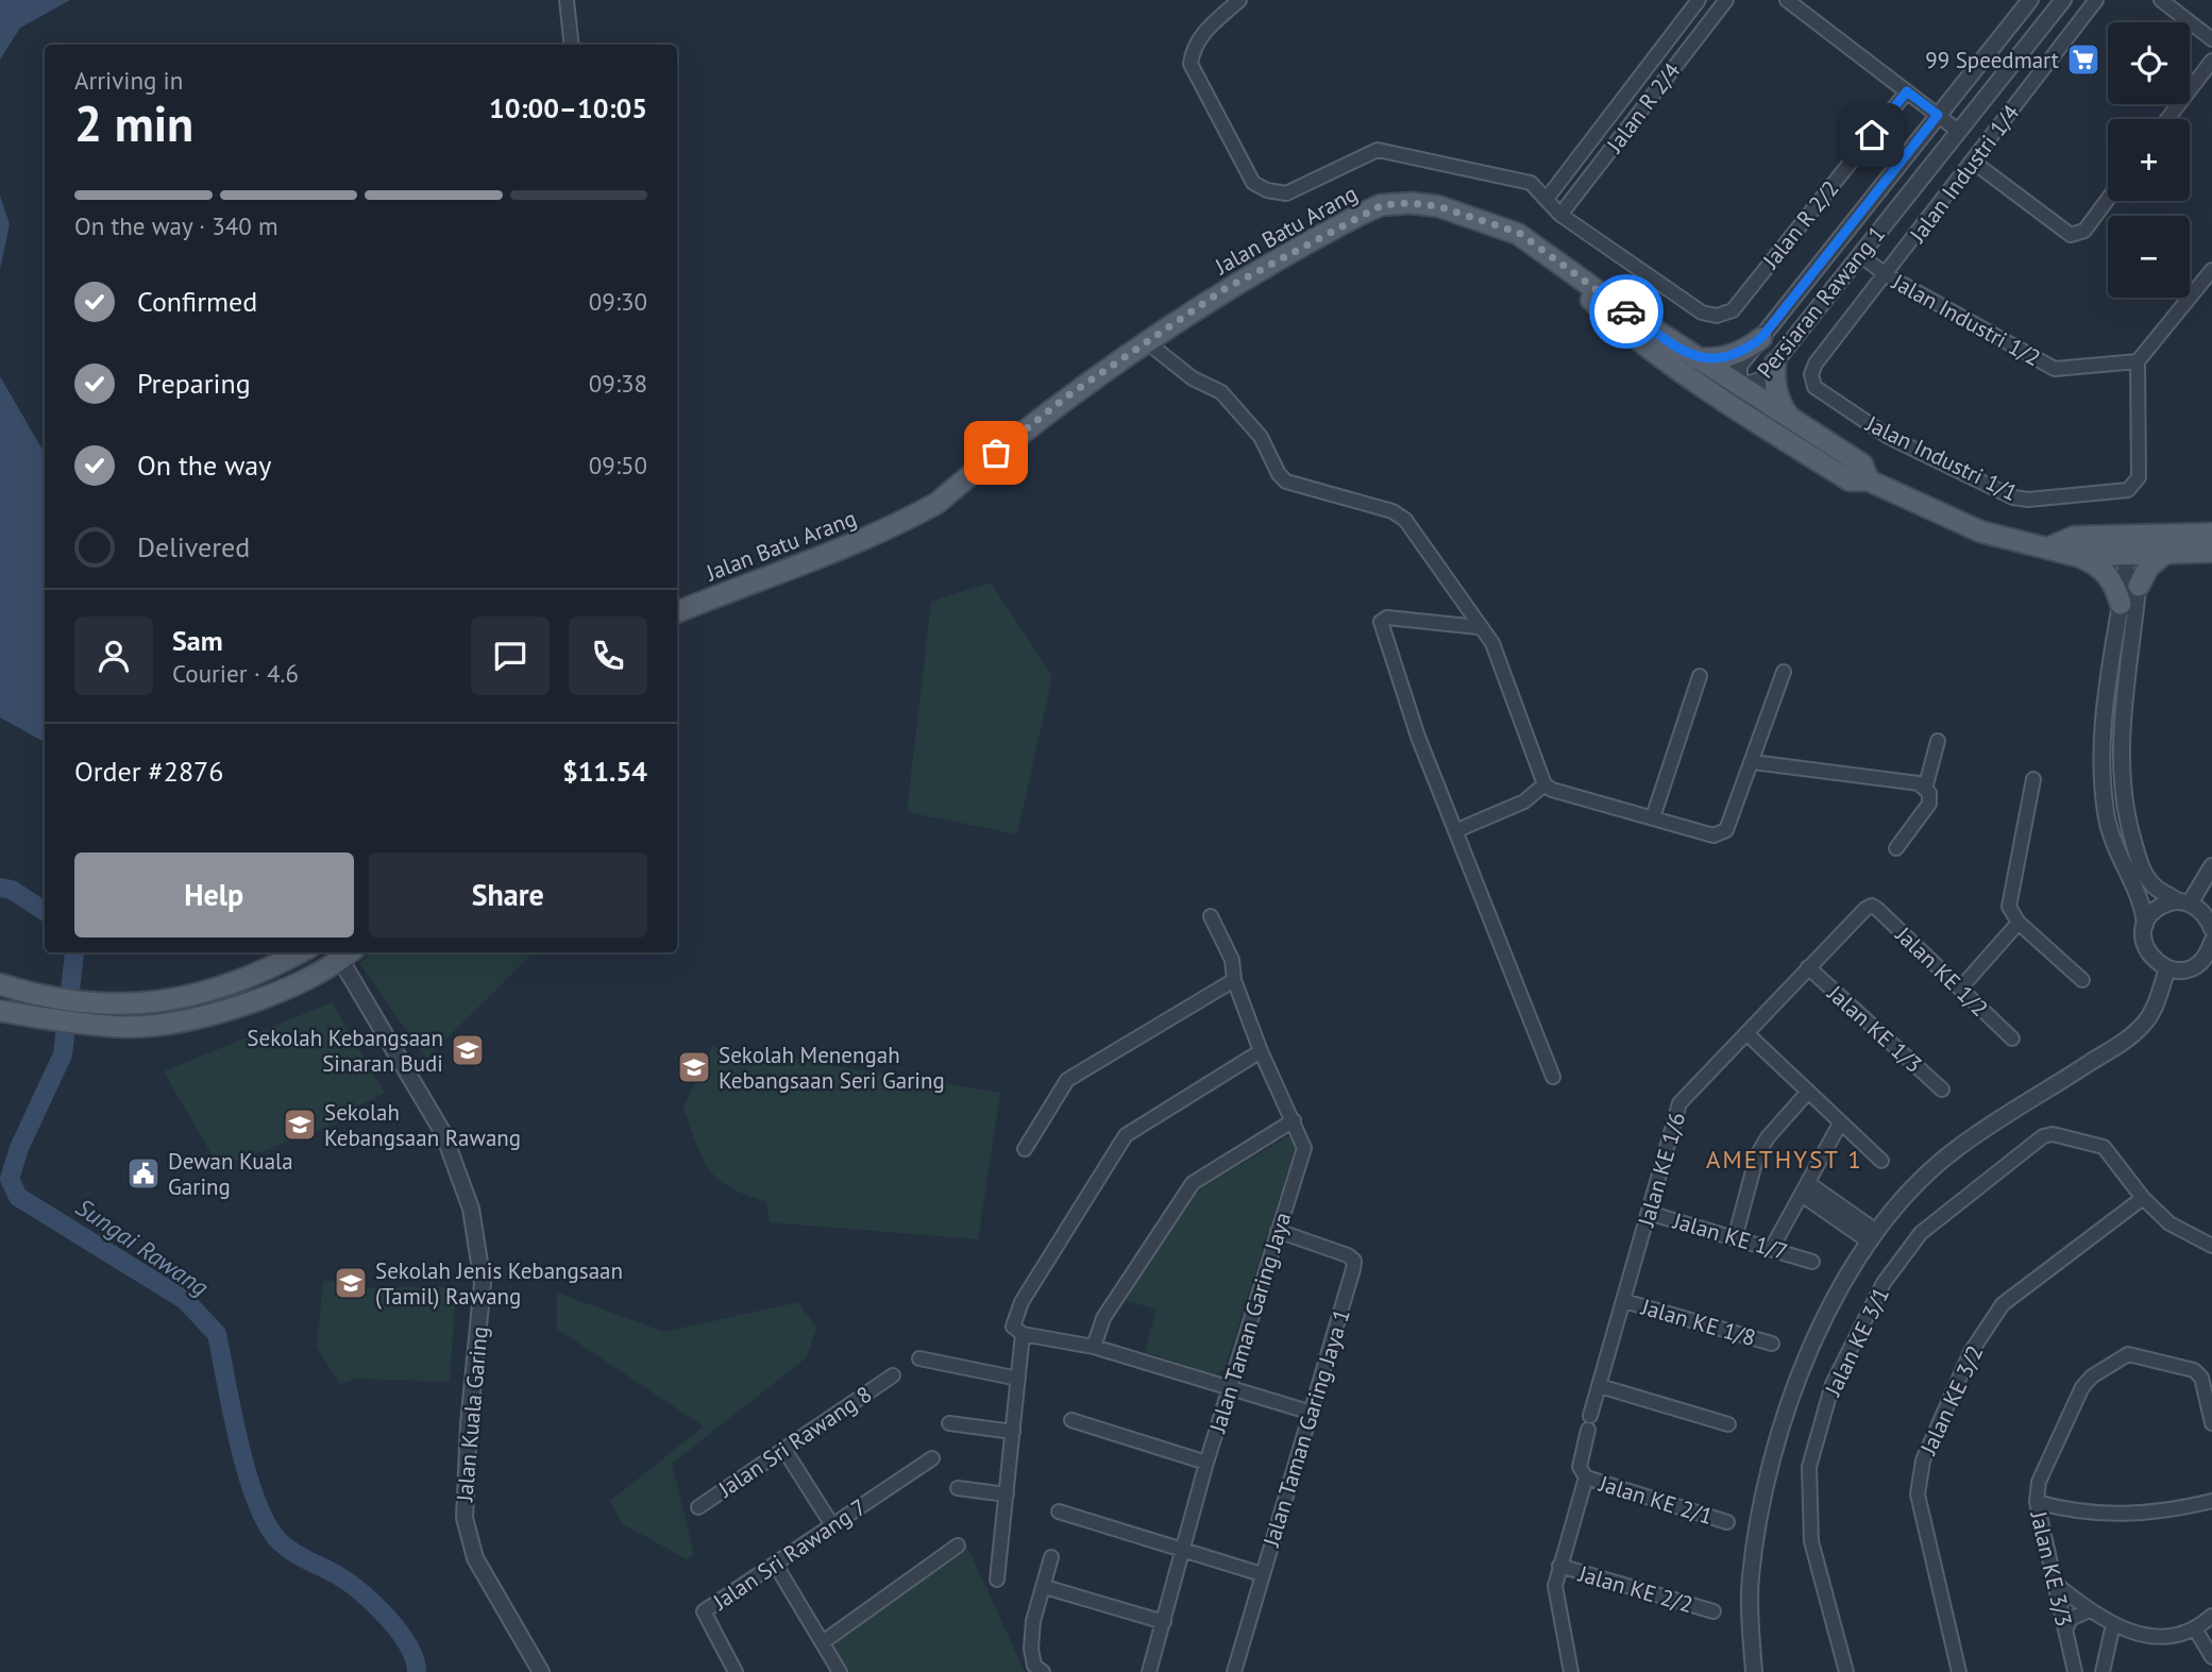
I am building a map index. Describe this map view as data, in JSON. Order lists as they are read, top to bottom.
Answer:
{
  "streets": {
    "main road": ["Jalan Batu Arang"],
    "street": [
      "Jalan R 2/4",
      "Jalan Industri 1/4",
      "Jalan R 2/2",
      "Persiaran Rawang 1",
      "Jalan Industri 1/2",
      "Jalan Industri 1/1",
      "Jalan KE 1/2",
      "Jalan KE 1/3",
      "Jalan KE 1/6",
      "Jalan KE 1/7",
      "Jalan Taman Garing Jaya",
      "Jalan KE 1/8",
      "Jalan KE 3/1",
      "Jalan KE 3/2",
      "Jalan Kuala Garing",
      "Jalan Taman Garing Jaya 1",
      "Jalan Sri Rawang 8",
      "Jalan KE 2/1",
      "Jalan Sri Rawang 7",
      "Jalan KE 3/3",
      "Jalan KE 2/2"
    ]
  },
  "crossings": [
    ["Jalan R 2/4", "Jalan R 2/2"],
    ["Jalan Industri 1/4", "Jalan Industri 1/2"],
    ["Jalan Industri 1/4", "Jalan Industri 1/1"],
    ["Jalan Batu Arang", "Persiaran Rawang 1"],
    ["Persiaran Rawang 1", "Jalan Industri 1/2"],
    ["Jalan Industri 1/2", "Jalan Industri 1/1"],
    ["Jalan KE 1/2", "Jalan KE 1/6"],
    ["Jalan KE 1/3", "Jalan KE 1/6"],
    ["Jalan KE 1/6", "Jalan KE 1/7"],
    ["Jalan KE 1/6", "Jalan KE 1/8"],
    ["Jalan KE 1/6", "Jalan KE 2/1"],
    ["Jalan KE 1/6", "Jalan KE 2/2"],
    ["Jalan Taman Garing Jaya", "Jalan Taman Garing Jaya 1"],
    ["Jalan KE 3/1", "Jalan KE 3/2"]
  ],
  "districts": ["AMETHYST 1"],
  "water": ["Sungai Rawang"],
  "places": {
    "supermarket": ["99 Speedmart"],
    "school or university": [
      "Sekolah Kebangsaan Sinaran Budi",
      "Sekolah Menengah Kebangsaan Seri Garing",
      "Sekolah Kebangsaan Rawang",
      "Sekolah Jenis Kebangsaan (Tamil) Rawang"
    ],
    "public building": ["Dewan Kuala Garing"]
  },
  "page": {
    "map_buttons": ["+", "−"],
    "heading": ["2 min", "Arriving in", "10:00–10:05"],
    "panel": [
      "Sam",
      "Courier · 4.6",
      "Order #2876",
      "$11.54"
    ],
    "bar": "On the way · 340 m",
    "list": [
      ["Confirmed", "09:30"],
      ["Preparing", "09:38"],
      ["On the way", "09:50"],
      "Delivered"
    ],
    "buttons": ["Help", "Share"]
  }
}
